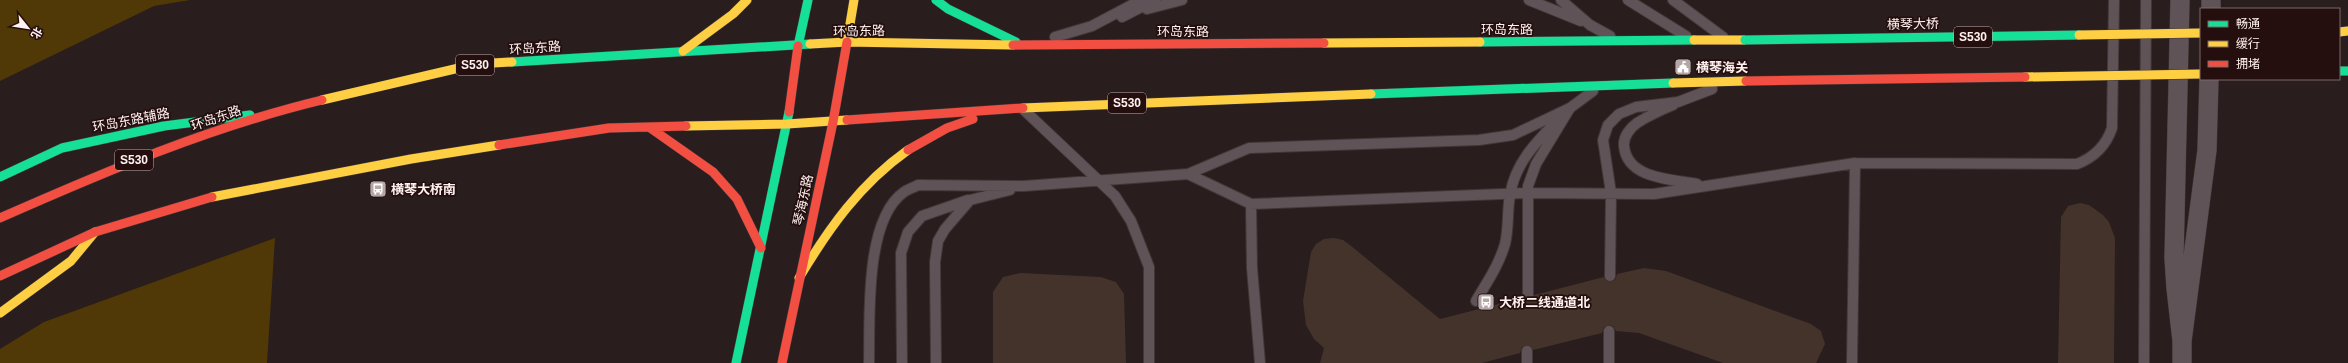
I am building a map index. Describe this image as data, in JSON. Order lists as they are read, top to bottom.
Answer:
{
  "streets": {
    "main road": [
      "横琴大桥",
      "环岛东路",
      "S530",
      "环岛东路辅路",
      "琴海东路"
    ]
  },
  "crossings": [
    ["横琴大桥", "环岛东路"],
    ["环岛东路", "环岛东路辅路"],
    ["环岛东路", "琴海东路"],
    ["S530", "琴海东路"]
  ],
  "places": {
    "public building": ["横琴海关"],
    "bus stop": ["横琴大桥南", "大桥二线通道北"]
  },
  "legend": ["畅通", "缓行", "拥堵"],
  "north": "bottom right"
}
